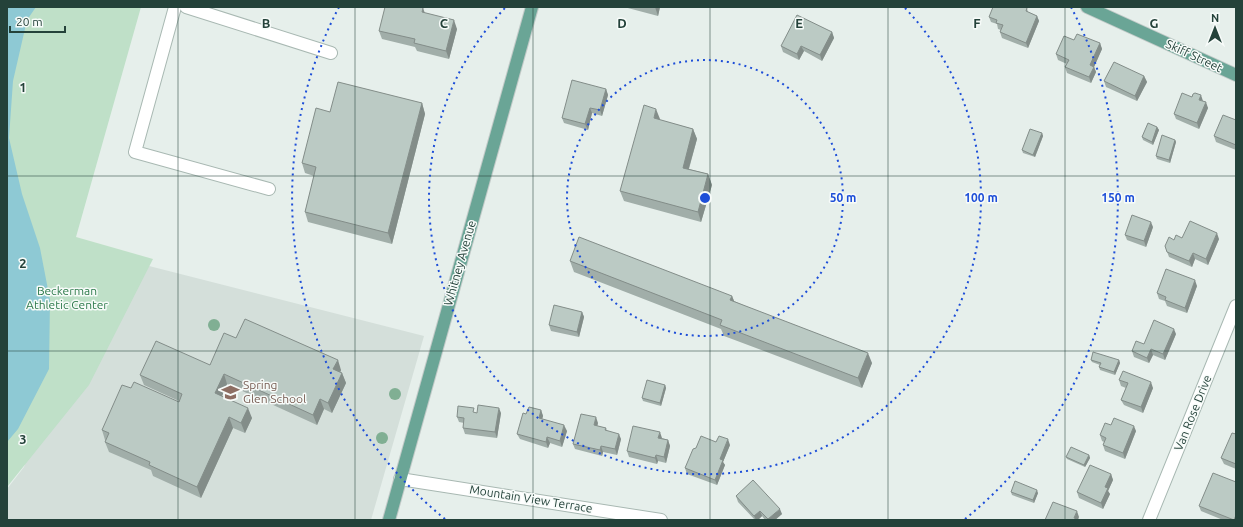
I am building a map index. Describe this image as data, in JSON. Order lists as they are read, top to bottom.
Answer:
{
  "streets": {
    "main road": ["Skiff Street", "Whitney Avenue"],
    "street": ["Van Rose Drive", "Mountain View Terrace"]
  },
  "crossings": [
    ["Whitney Avenue", "Mountain View Terrace"]
  ],
  "parks": ["Beckerman Athletic Center"],
  "places": {
    "school or university": ["Spring Glen School"]
  },
  "scale_bar": "20 m",
  "north": "top",
  "grid": {
    "columns": [
      "B",
      "C",
      "D",
      "E",
      "F",
      "G"
    ],
    "rows": ["1", "2", "3"]
  },
  "rings": ["50 m", "100 m", "150 m"]
}
